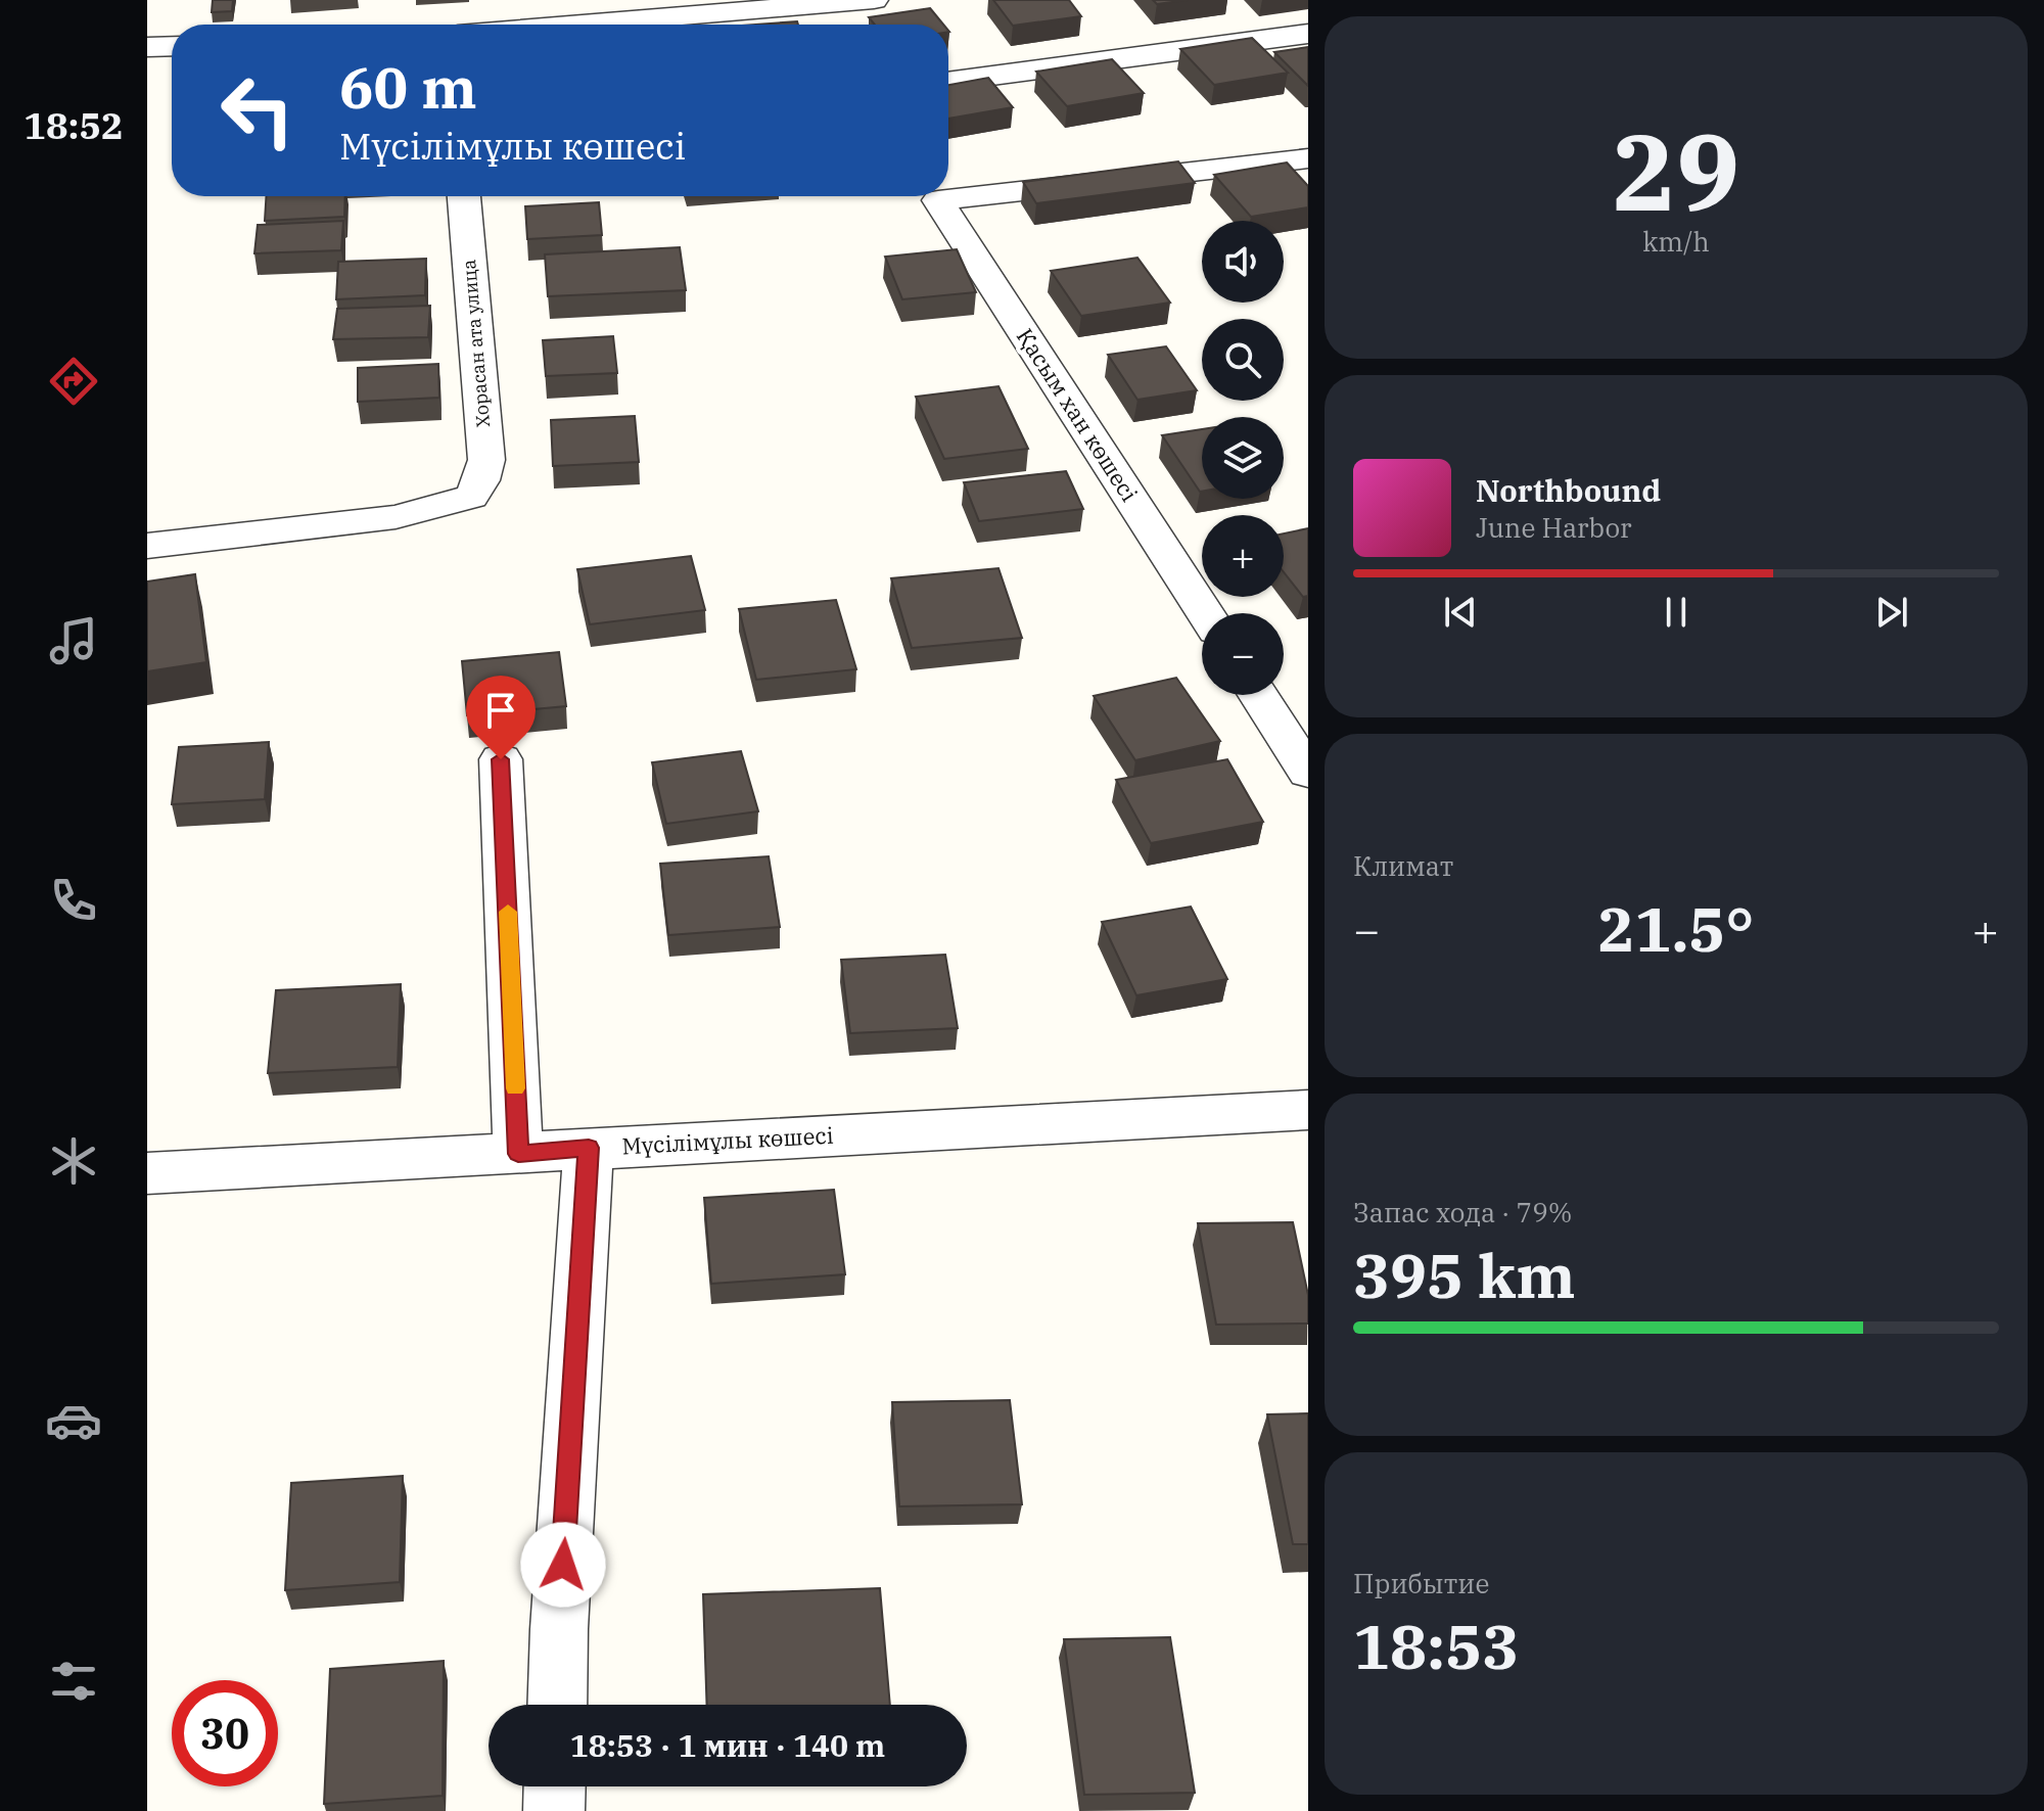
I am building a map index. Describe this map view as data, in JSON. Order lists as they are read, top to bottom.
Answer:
{
  "streets": {
    "street": ["Хорасан ата улица", "Қасым хан көшесі", "Мүсілімұлы көшесі"]
  },
  "page": {
    "tabs": "18:52",
    "tile": [
      ["29", "km/h"],
      "Климат",
      ["Запас хода · 79%", "395 km"],
      ["Прибытие", "18:53"]
    ],
    "turn": ["60 m", "Мүсілімұлы көшесі"],
    "map_buttons": ["+", "−"],
    "song": ["Northbound", "June Harbor"],
    "heat": ["−", "21.5°", "+"],
    "limit": "30",
    "trip": "18:53 · 1 мин · 140 m"
  }
}
